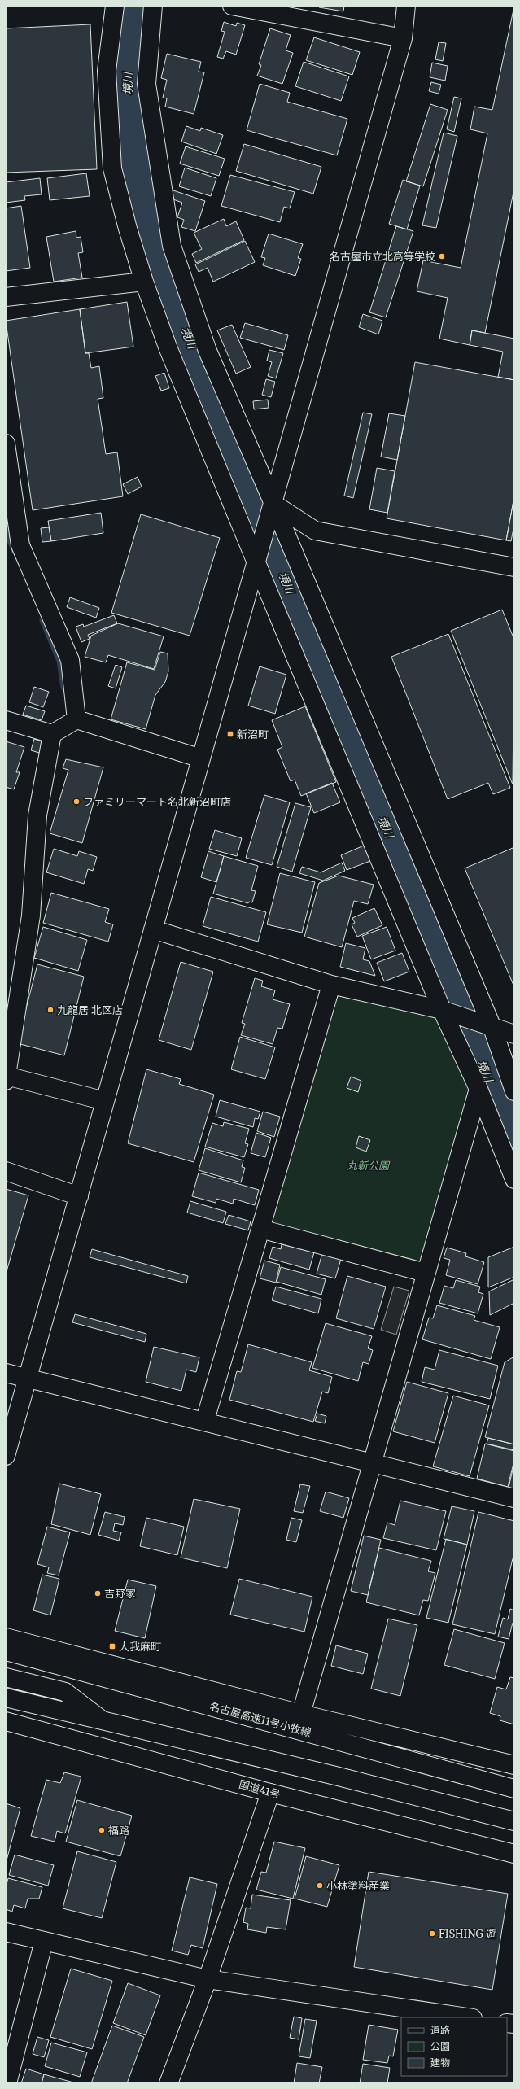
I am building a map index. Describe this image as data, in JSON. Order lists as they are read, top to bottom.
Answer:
{
  "streets": {
    "main road": ["名古屋高速11号小牧線", "国道41号"]
  },
  "water": ["境川"],
  "parks": ["丸新公園"],
  "places": {
    "other": [
      "名古屋市立北高等学校",
      "ファミリーマート名北新沼町店",
      "九龍居 北区店",
      "吉野家",
      "福路",
      "小林塗料産業",
      "FISHING 遊"
    ],
    "transit": ["新沼町", "大我麻町"]
  },
  "legend": ["道路", "公園", "建物"]
}
